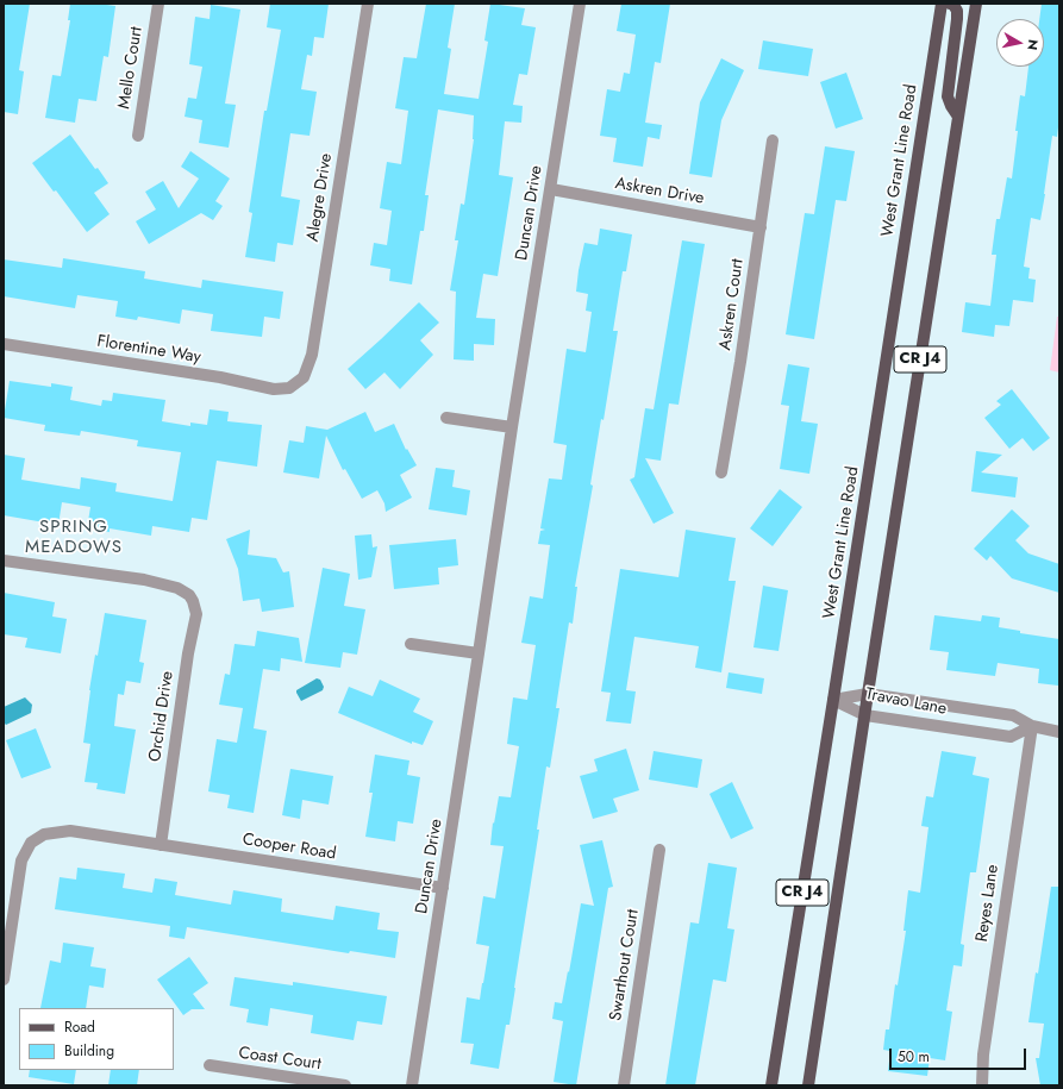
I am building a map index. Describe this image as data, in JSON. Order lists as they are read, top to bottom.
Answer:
{
  "streets": {
    "main road": ["West Grant Line Road", "CR J4"],
    "street": [
      "Mello Court",
      "Askren Drive",
      "Alegre Drive",
      "Duncan Drive",
      "Askren Court",
      "Florentine Way",
      "Travao Lane",
      "Orchid Drive",
      "Cooper Road",
      "Reyes Lane",
      "Swarthout Court",
      "Coast Court"
    ]
  },
  "crossings": [
    ["West Grant Line Road", "Travao Lane"],
    ["Askren Drive", "Duncan Drive"],
    ["Askren Drive", "Askren Court"],
    ["Alegre Drive", "Florentine Way"],
    ["Duncan Drive", "Cooper Road"],
    ["CR J4", "Travao Lane"],
    ["Travao Lane", "Reyes Lane"],
    ["Orchid Drive", "Cooper Road"]
  ],
  "districts": ["SPRING MEADOWS"],
  "legend": ["Road", "Building"],
  "scale_bar": "50 m",
  "north": "right"
}
